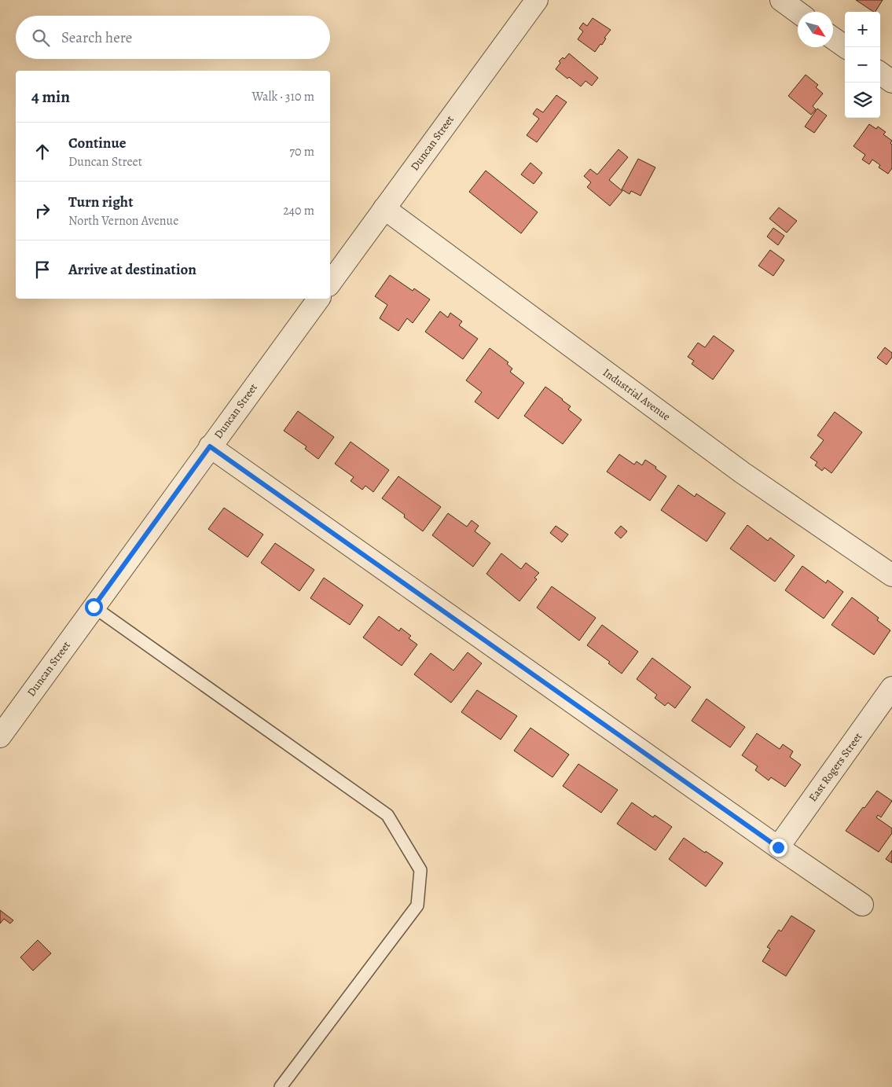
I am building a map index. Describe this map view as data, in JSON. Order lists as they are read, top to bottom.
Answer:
{
  "streets": {
    "street": ["Duncan Street", "Industrial Avenue", "East Rogers Street"]
  },
  "crossings": [
    ["Duncan Street", "Industrial Avenue"]
  ],
  "north": "bottom right",
  "page": {
    "map_buttons": ["+", "−"],
    "search": "Search here",
    "heading": ["4 min", "Walk · 310 m"],
    "list": [
      ["Continue", "Duncan Street", "70 m"],
      ["Turn right", "North Vernon Avenue", "240 m"],
      "Arrive at destination"
    ]
  }
}
